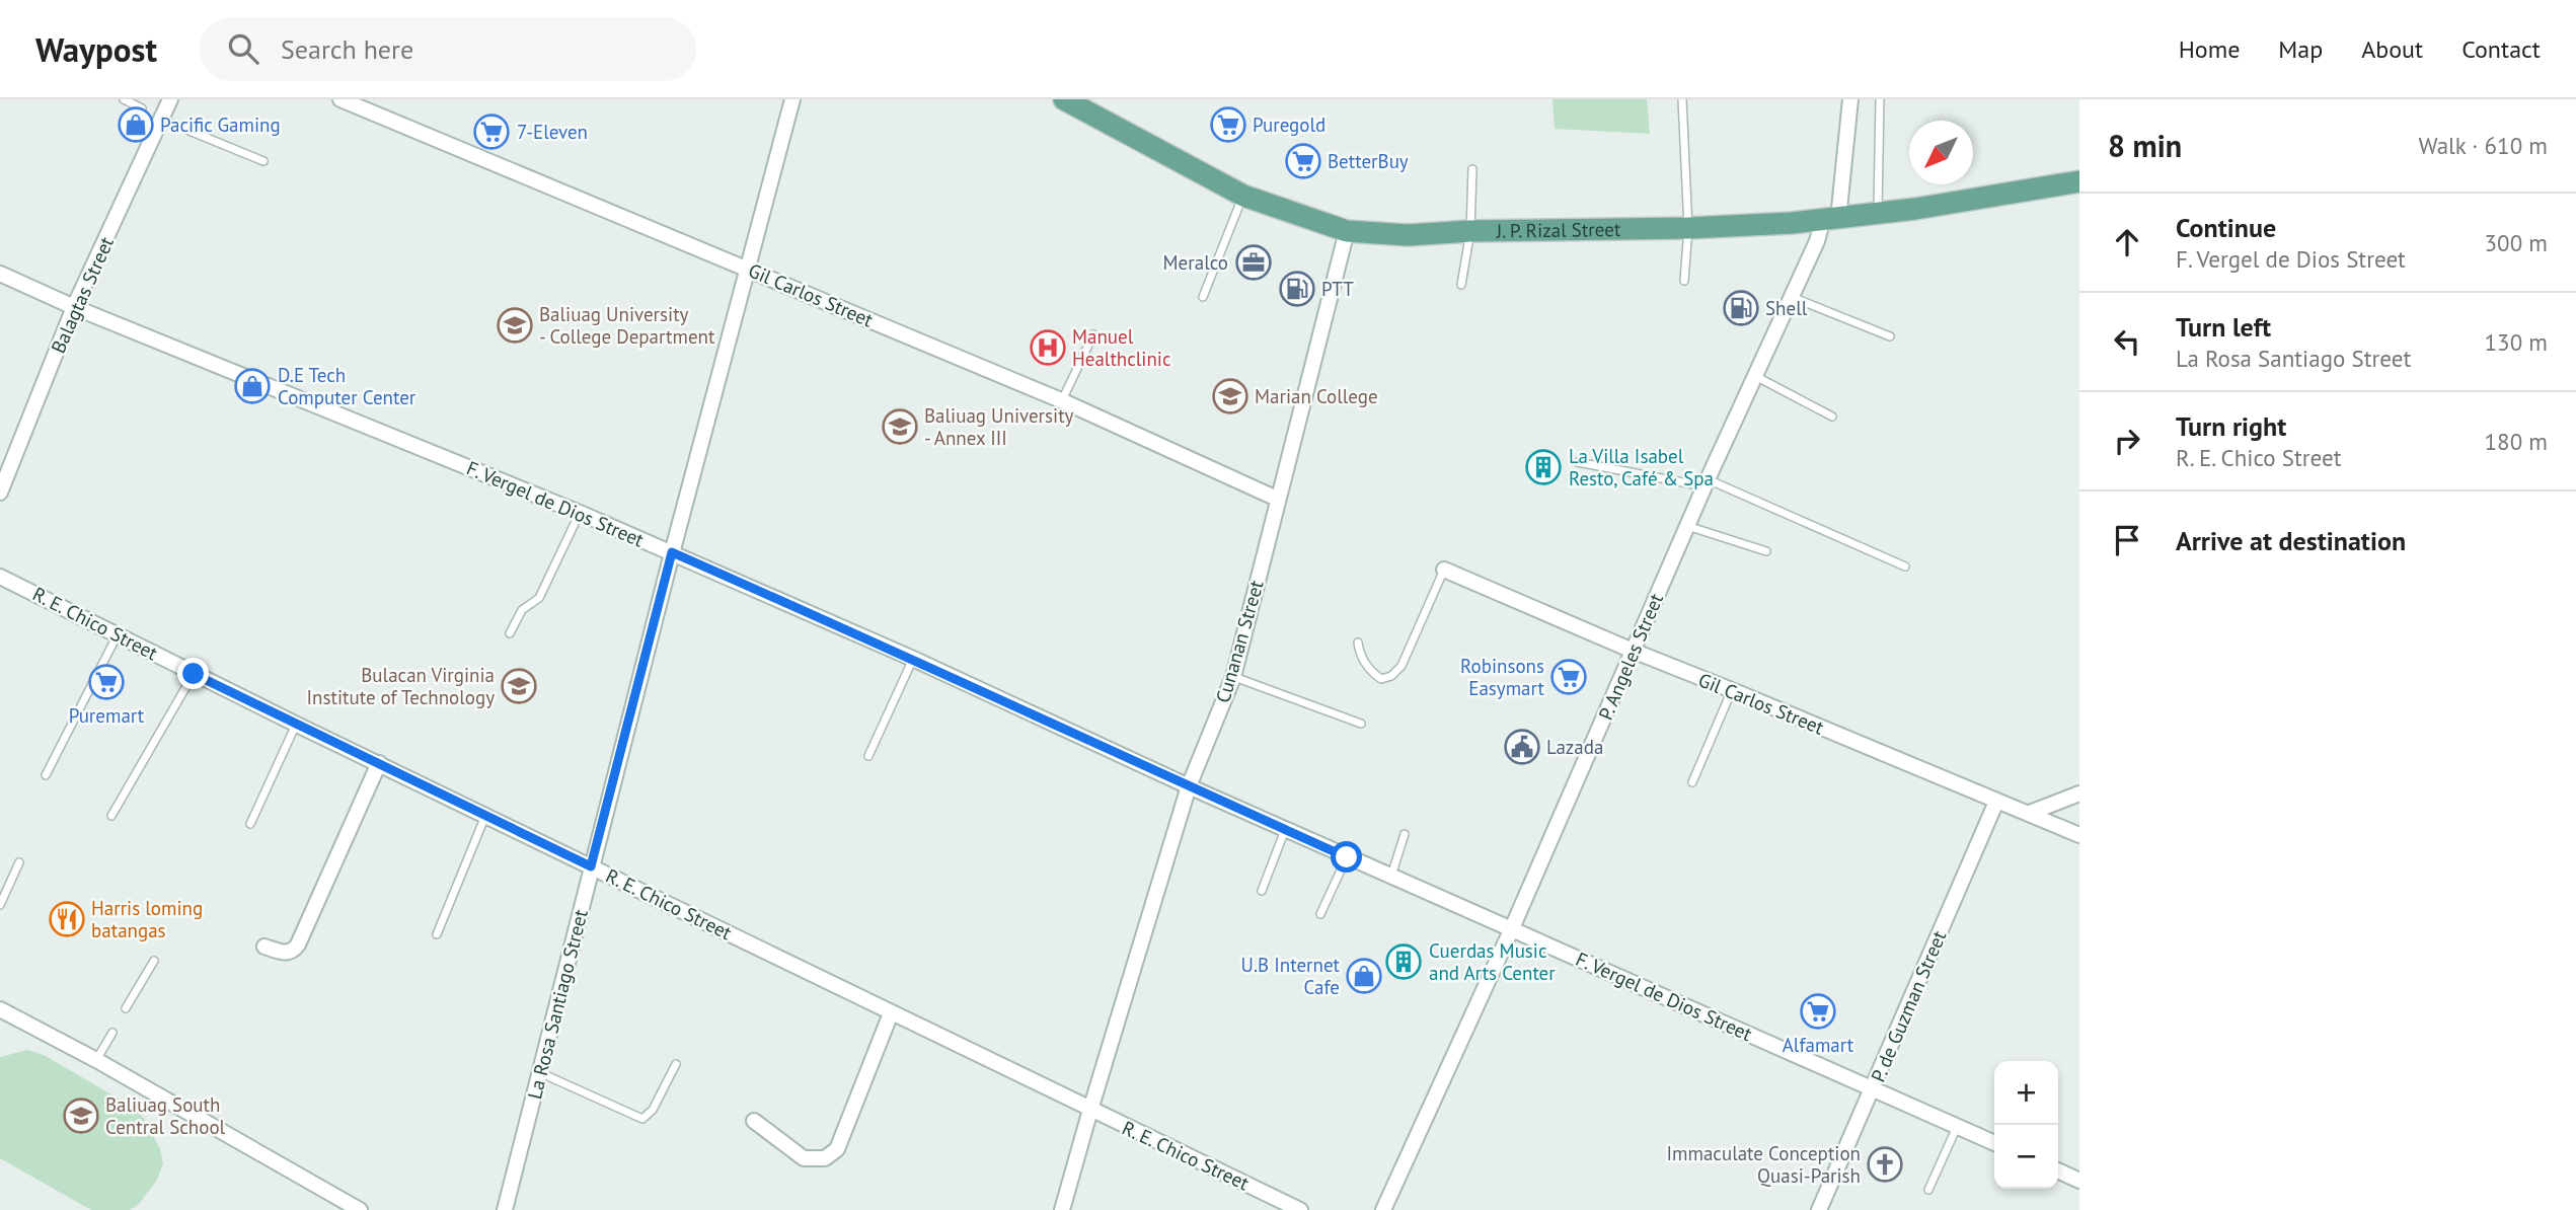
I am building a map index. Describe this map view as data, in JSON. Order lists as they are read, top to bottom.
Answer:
{
  "streets": {
    "main road": ["J. P. Rizal Street"],
    "street": [
      "Balagtas Street",
      "Gil Carlos Street",
      "F. Vergel de Dios Street",
      "R. E. Chico Street",
      "Cunanan Street",
      "P. Angeles Street",
      "La Rosa Santiago Street",
      "P. de Guzman Street"
    ]
  },
  "crossings": [
    ["J. P. Rizal Street", "Cunanan Street"],
    ["J. P. Rizal Street", "P. Angeles Street"],
    ["Balagtas Street", "F. Vergel de Dios Street"],
    ["Gil Carlos Street", "Cunanan Street"],
    ["Gil Carlos Street", "P. Angeles Street"],
    ["Gil Carlos Street", "La Rosa Santiago Street"],
    ["Gil Carlos Street", "P. de Guzman Street"],
    ["F. Vergel de Dios Street", "Cunanan Street"],
    ["F. Vergel de Dios Street", "P. Angeles Street"],
    ["F. Vergel de Dios Street", "La Rosa Santiago Street"],
    ["F. Vergel de Dios Street", "P. de Guzman Street"],
    ["R. E. Chico Street", "Cunanan Street"],
    ["R. E. Chico Street", "La Rosa Santiago Street"]
  ],
  "places": {
    "shop": ["Pacific Gaming", "D.E Tech Computer Center", "U.B Internet Cafe"],
    "supermarket": [
      "Puregold",
      "7-Eleven",
      "BetterBuy",
      "Robinsons Easymart",
      "Puremart",
      "Alfamart"
    ],
    "office": ["Meralco"],
    "fuel station": ["PTT", "Shell"],
    "school or university": [
      "Baliuag University - College Department",
      "Marian College",
      "Baliuag University - Annex III",
      "Bulacan Virginia Institute of Technology",
      "Baliuag South Central School"
    ],
    "hospital": ["Manuel Healthclinic"],
    "building": ["La Villa Isabel Resto, Café & Spa", "Cuerdas Music and Arts Center"],
    "public building": ["Lazada"],
    "restaurant": ["Harris loming batangas"],
    "church": ["Immaculate Conception Quasi-Parish"]
  },
  "north": "bottom left",
  "page": {
    "header": "Waypost",
    "search": "Search here",
    "nav": [
      "Home",
      "Map",
      "About",
      "Contact"
    ],
    "heading": ["8 min", "Walk · 610 m"],
    "list": [
      ["Continue", "F. Vergel de Dios Street", "300 m"],
      ["Turn left", "La Rosa Santiago Street", "130 m"],
      ["Turn right", "R. E. Chico Street", "180 m"],
      "Arrive at destination"
    ],
    "map_buttons": ["+", "−"]
  }
}
